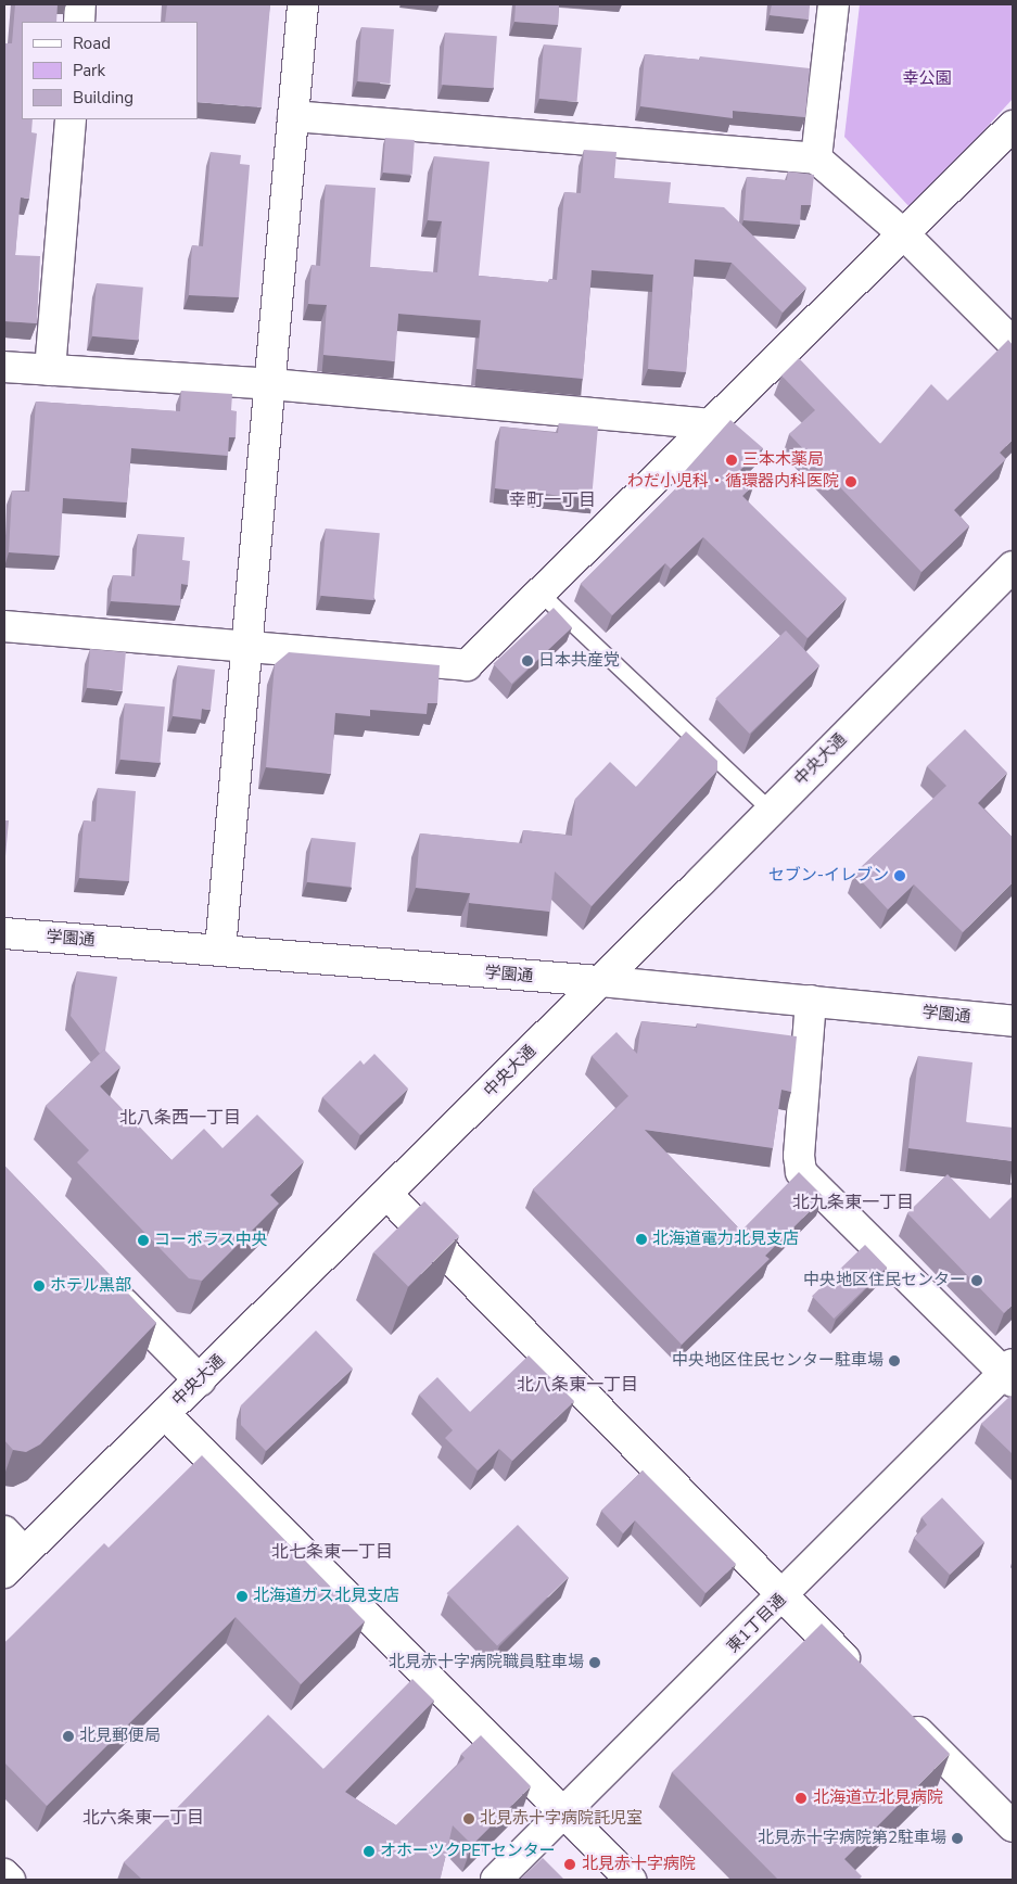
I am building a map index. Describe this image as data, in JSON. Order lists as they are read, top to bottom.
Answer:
{
  "streets": {
    "street": ["中央大通", "学園通", "東1丁目通"]
  },
  "crossings": [
    ["中央大通", "学園通"]
  ],
  "districts": [
    "幸町一丁目",
    "北八条西一丁目",
    "北九条東一丁目",
    "北八条東一丁目",
    "北七条東一丁目",
    "北六条東一丁目"
  ],
  "parks": ["幸公園"],
  "places": [
    "三本木薬局",
    "わだ小児科・循環器内科医院",
    "日本共産党",
    "セブン-イレブン",
    "北海道電力北見支店",
    "コーポラス中央",
    "中央地区住民センター",
    "ホテル黒部",
    "中央地区住民センター駐車場",
    "北海道ガス北見支店",
    "北見赤十字病院職員駐車場",
    "北見郵便局",
    "北海道立北見病院",
    "北見赤十字病院託児室",
    "北見赤十字病院第2駐車場",
    "オホーツクPETセンター",
    "北見赤十字病院"
  ],
  "legend": ["Road", "Park", "Building"]
}
